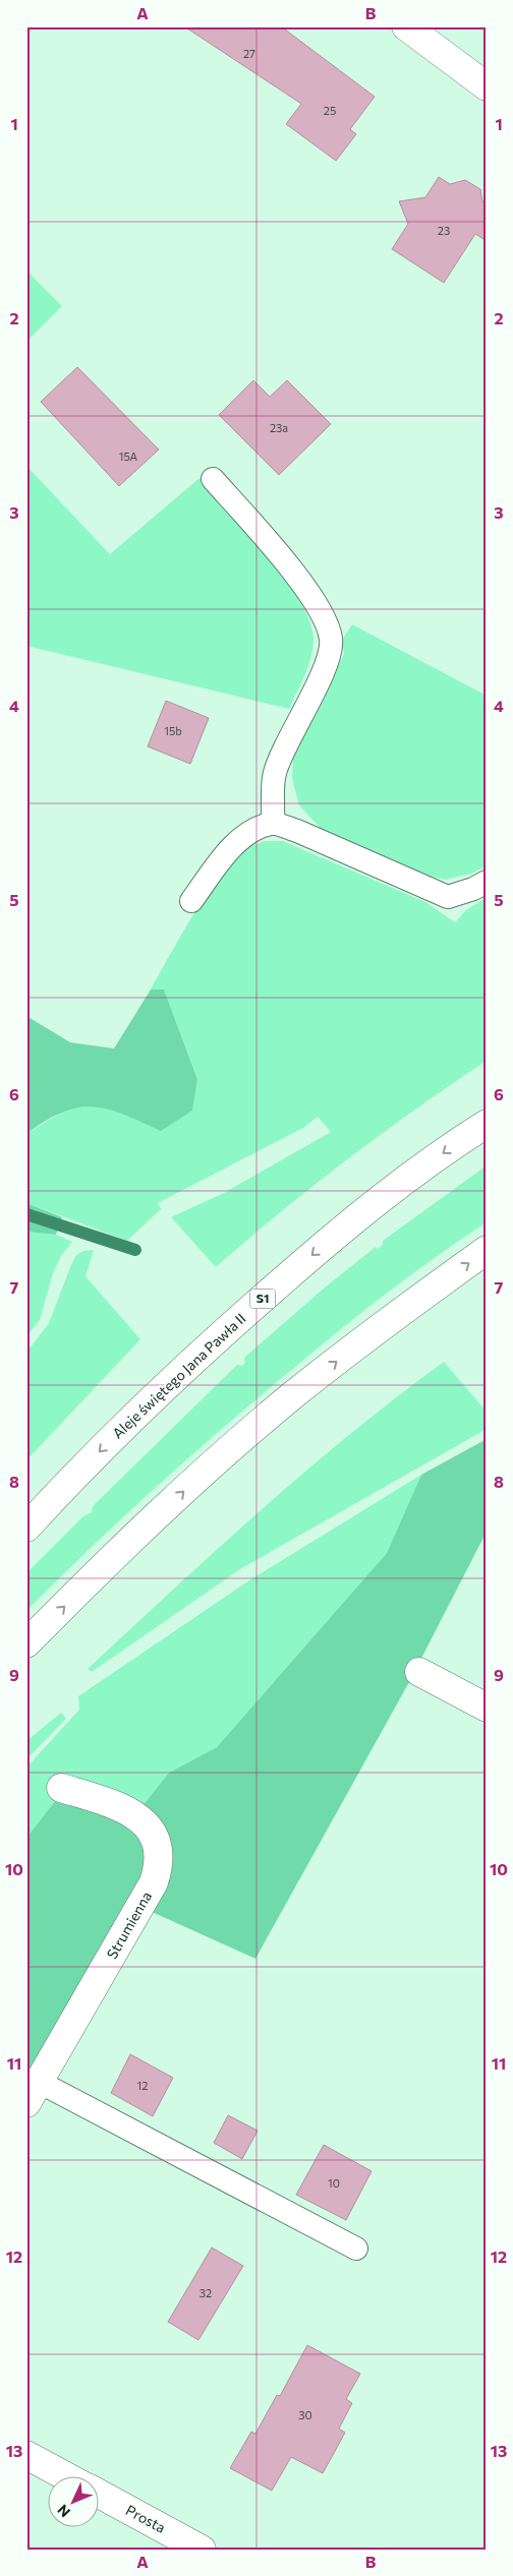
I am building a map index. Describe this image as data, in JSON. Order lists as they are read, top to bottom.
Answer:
{
  "streets": {
    "main road": [
      "S1",
      "Aleje świętego Jana Pawła II",
      "Strumienna",
      "Prosta"
    ]
  },
  "house_numbers": [
    "27",
    "25",
    "23",
    "23a",
    "15A",
    "15b",
    "12",
    "10",
    "32",
    "30"
  ],
  "north": "bottom left",
  "grid": {
    "columns": ["A", "B"],
    "rows": [
      "1",
      "2",
      "3",
      "4",
      "5",
      "6",
      "7",
      "8",
      "9",
      "10",
      "11",
      "12",
      "13"
    ]
  }
}
